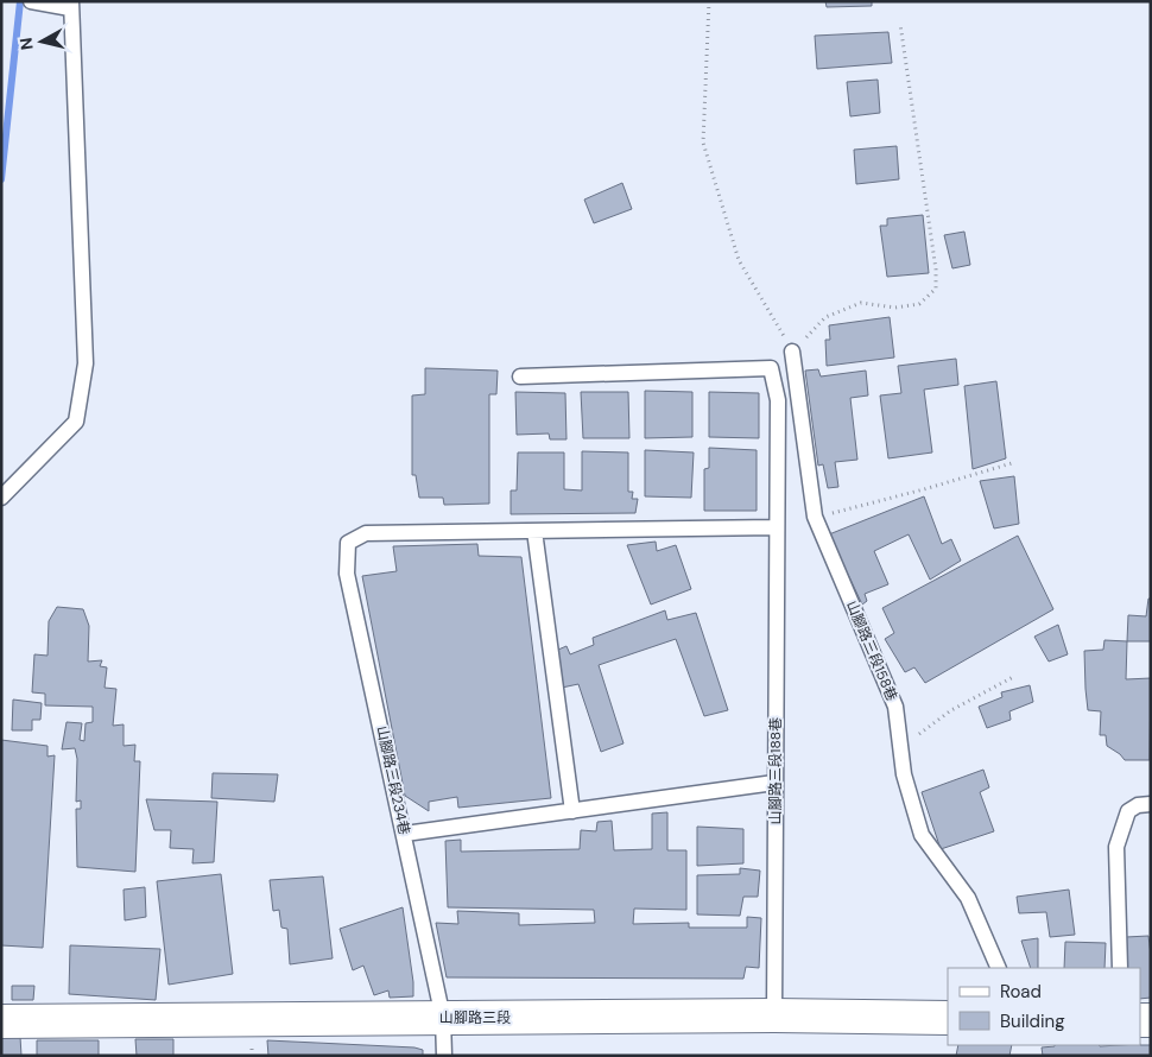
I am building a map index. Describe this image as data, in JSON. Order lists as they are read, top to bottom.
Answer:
{
  "streets": {
    "main road": ["山腳路三段"],
    "lane": ["山腳路三段158巷", "山腳路三段188巷", "山腳路三段234巷"]
  },
  "crossings": [
    ["山腳路三段188巷", "山腳路三段"],
    ["山腳路三段234巷", "山腳路三段"]
  ],
  "legend": ["Road", "Building"],
  "north": "left"
}
